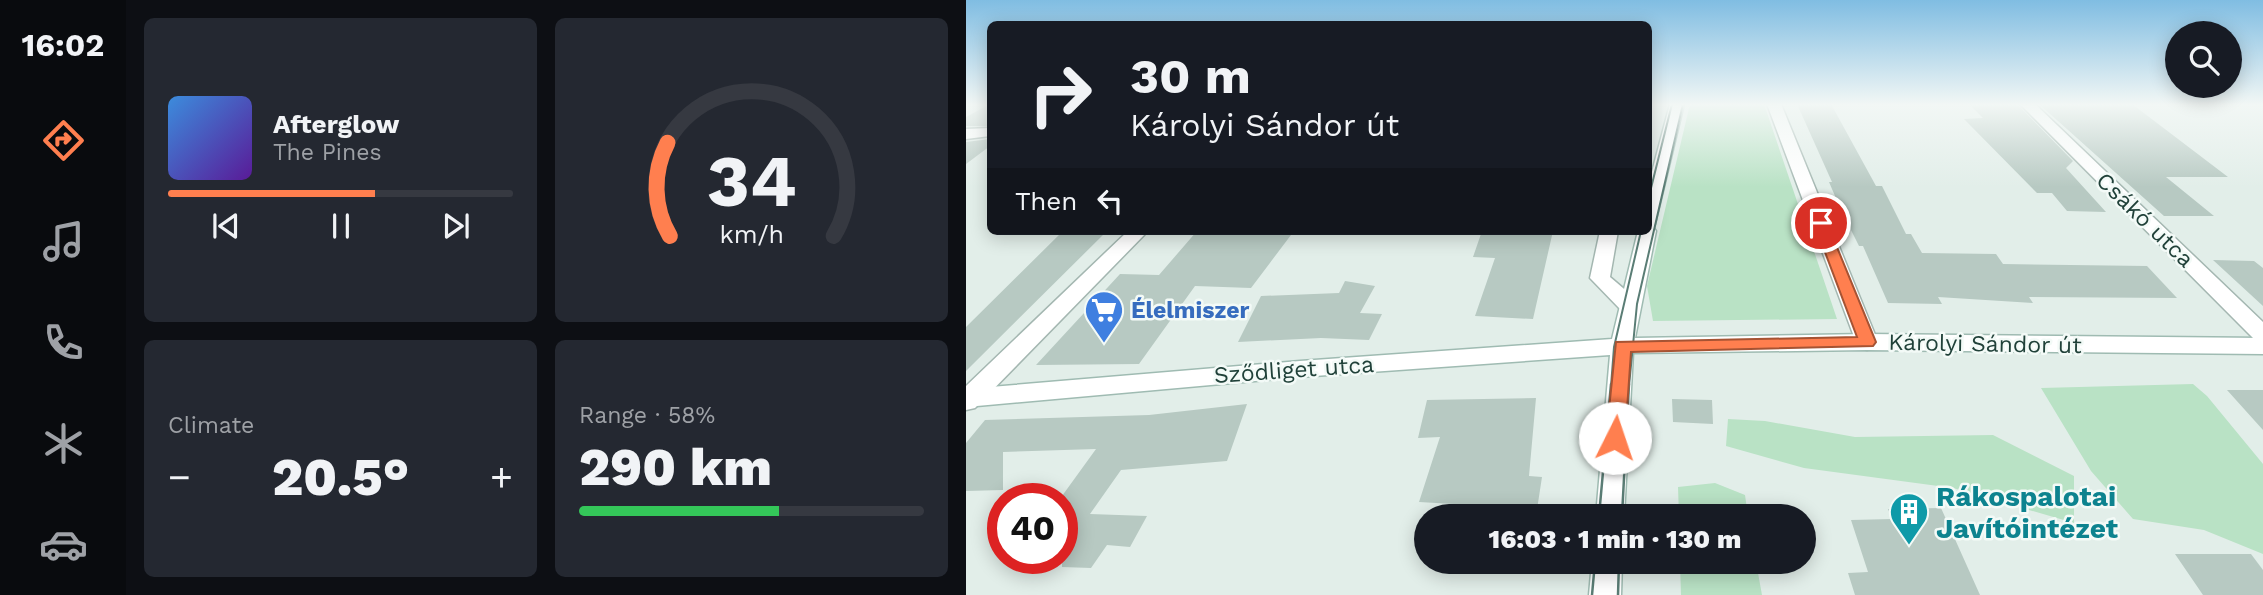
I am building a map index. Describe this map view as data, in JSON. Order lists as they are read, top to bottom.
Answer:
{
  "streets": {
    "street": ["Csákó utca", "Károlyi Sándor út", "Sződliget utca"]
  },
  "crossings": [
    ["Károlyi Sándor út", "Sződliget utca"]
  ],
  "places": {
    "supermarket": ["Élelmiszer"],
    "building": ["Rákospalotai Javítóintézet"]
  },
  "page": {
    "tabs": "16:02",
    "turn": ["30 m", "Károlyi Sándor út"],
    "song": ["Afterglow", "The Pines"],
    "then": "Then",
    "tile": [
      "Climate",
      ["Range · 58%", "290 km"]
    ],
    "heat": ["−", "20.5°", "+"],
    "limit": "40",
    "trip": "16:03 · 1 min · 130 m",
    "gauge": ["34", "km/h"]
  }
}
